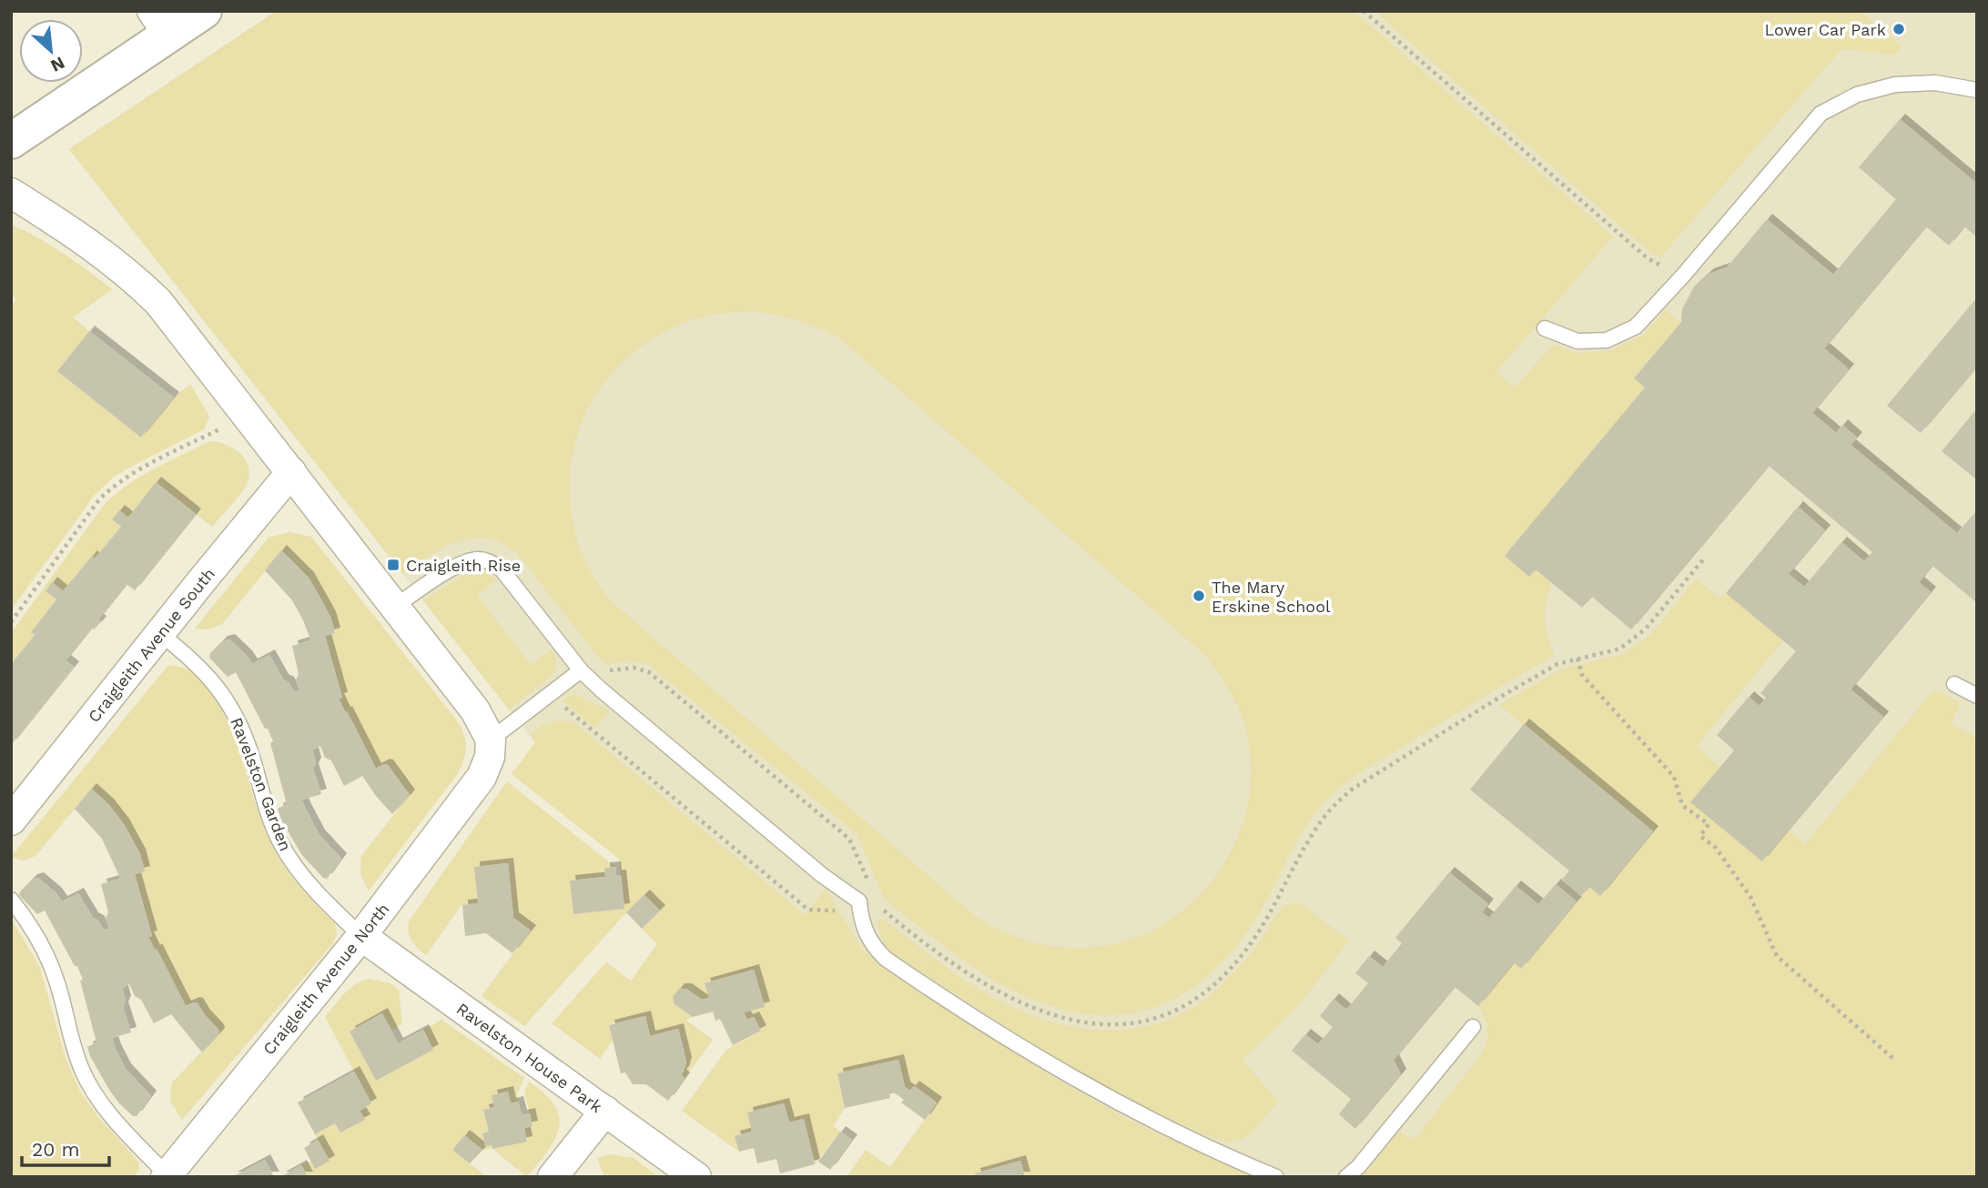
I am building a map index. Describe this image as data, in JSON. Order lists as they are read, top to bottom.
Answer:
{
  "streets": {
    "street": ["Craigleith Avenue South", "Craigleith Avenue North", "Ravelston House Park"],
    "lane": ["Ravelston Garden"]
  },
  "crossings": [
    ["Craigleith Avenue South", "Ravelston Garden"],
    ["Ravelston Garden", "Craigleith Avenue North"],
    ["Ravelston Garden", "Ravelston House Park"],
    ["Craigleith Avenue North", "Ravelston House Park"]
  ],
  "places": {
    "other": ["Lower Car Park", "The Mary Erskine School"],
    "transit": ["Craigleith Rise"]
  },
  "scale_bar": "20 m",
  "north": "bottom right"
}
